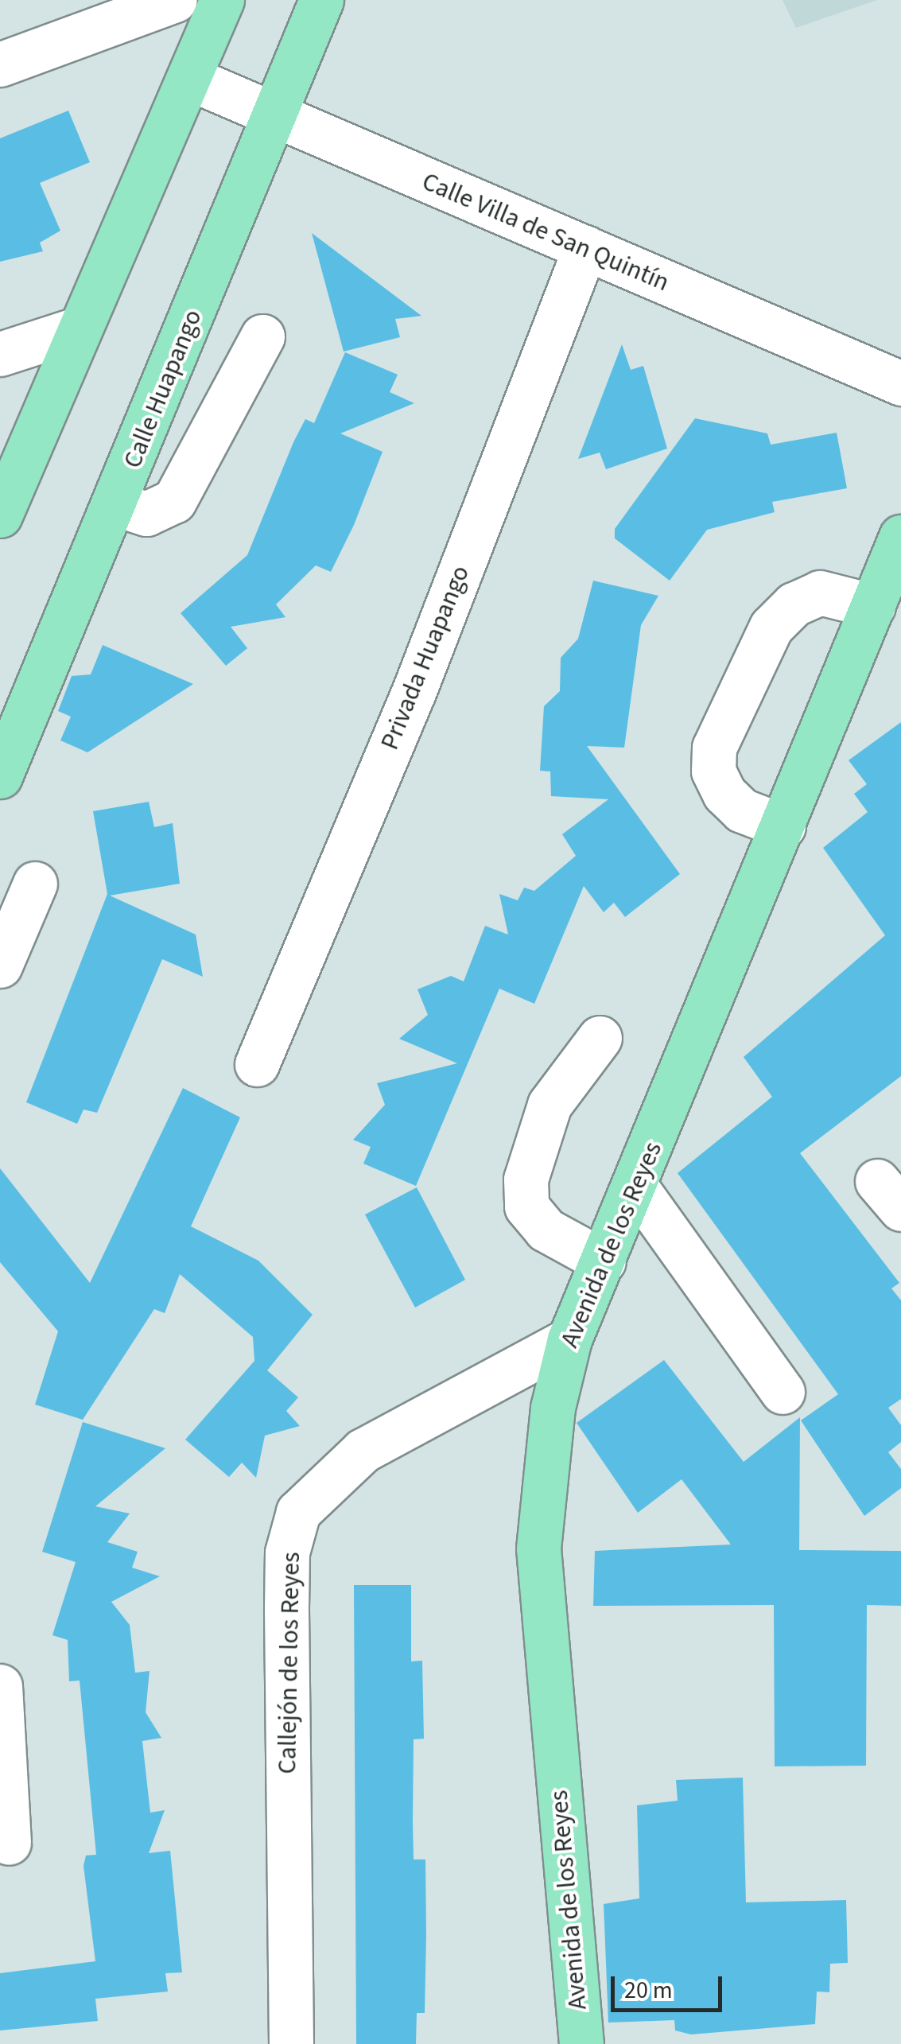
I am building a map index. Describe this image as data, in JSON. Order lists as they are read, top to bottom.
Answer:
{
  "streets": {
    "main road": ["Calle Huapango", "Avenida de los Reyes"],
    "street": ["Calle Villa de San Quintín", "Privada Huapango", "Callejón de los Reyes"]
  },
  "crossings": [
    ["Calle Villa de San Quintín", "Calle Huapango"],
    ["Calle Villa de San Quintín", "Privada Huapango"],
    ["Avenida de los Reyes", "Callejón de los Reyes"]
  ],
  "scale_bar": "20 m"
}
